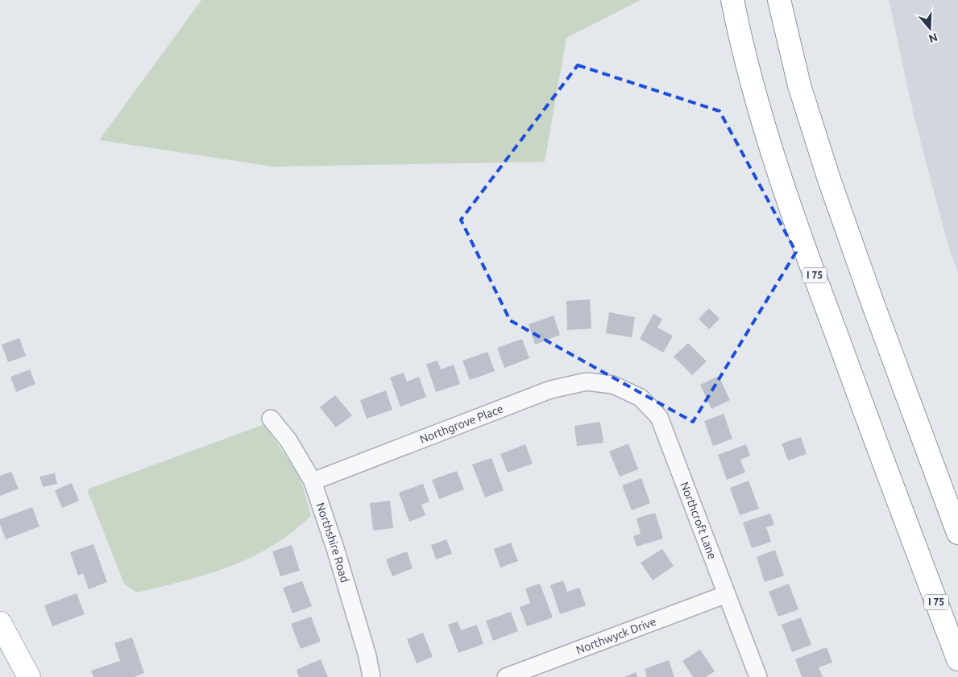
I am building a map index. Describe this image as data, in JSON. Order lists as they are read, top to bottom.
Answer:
{
  "streets": {
    "main road": ["I 75"],
    "street": [
      "Northgrove Place",
      "Northcroft Lane",
      "Northshire Road",
      "Northwyck Drive"
    ]
  },
  "crossings": [
    ["Northgrove Place", "Northcroft Lane"],
    ["Northgrove Place", "Northshire Road"],
    ["Northcroft Lane", "Northwyck Drive"]
  ],
  "north": "bottom"
}
